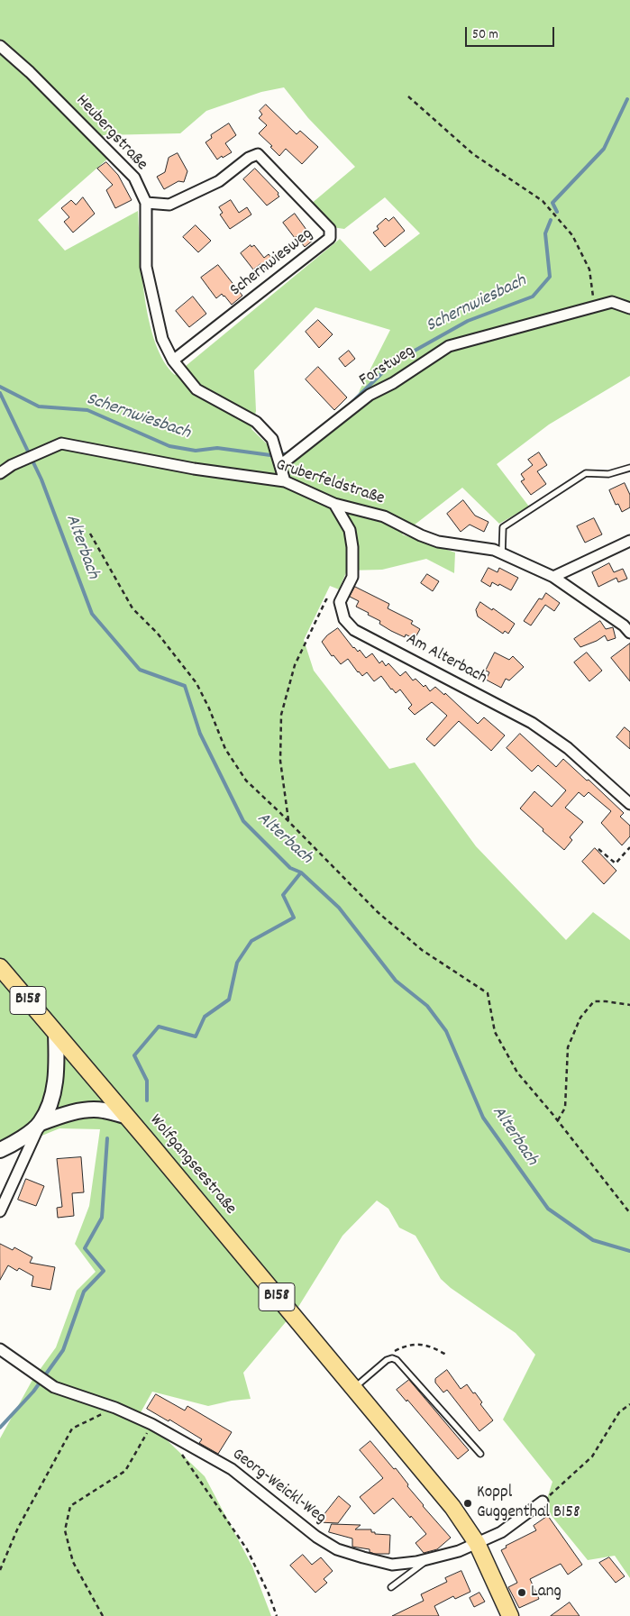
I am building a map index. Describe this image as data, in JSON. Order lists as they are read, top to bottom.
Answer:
{
  "streets": {
    "main road": ["B158", "Wolfgangseestraße"],
    "street": [
      "Heubergstraße",
      "Schernwiesweg",
      "Forstweg",
      "Gruberfeldstraße",
      "Am Alterbach",
      "Georg-Weickl-Weg"
    ]
  },
  "crossings": [
    ["Heubergstraße", "Schernwiesweg"],
    ["Heubergstraße", "Forstweg"],
    ["Heubergstraße", "Gruberfeldstraße"],
    ["Wolfgangseestraße", "Georg-Weickl-Weg"]
  ],
  "water": ["Schernwiesbach", "Alterbach"],
  "places": ["Koppl Guggenthal B158", "Lang"],
  "scale_bar": "50 m"
}
